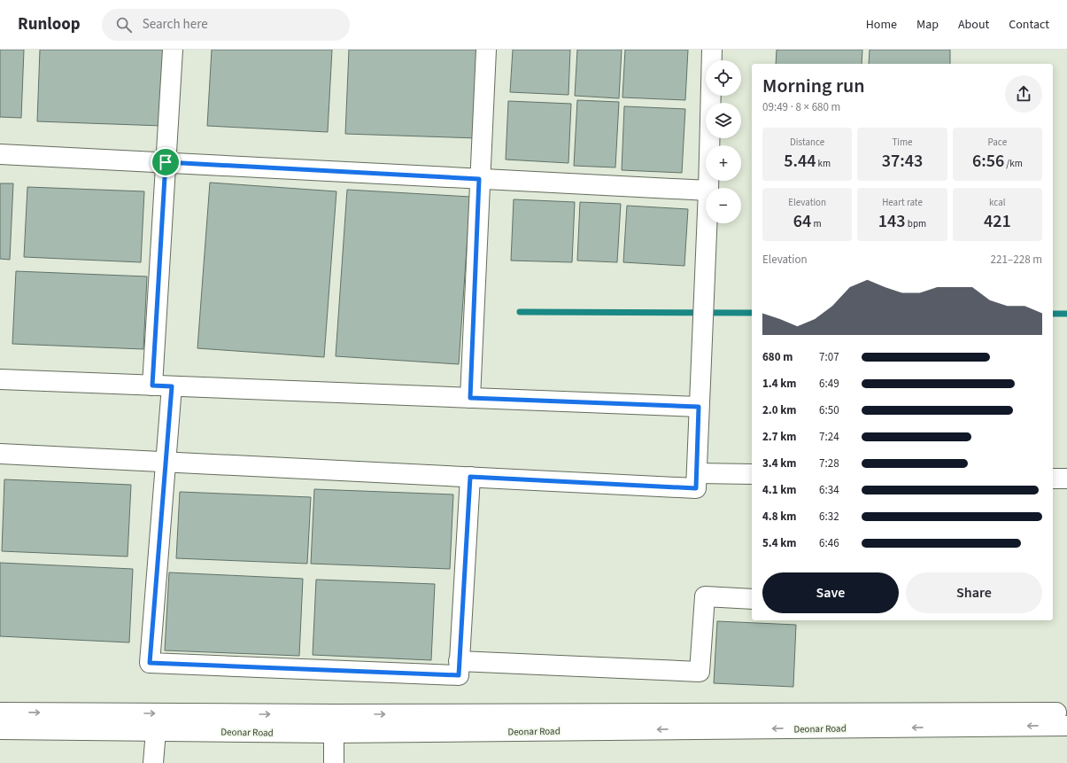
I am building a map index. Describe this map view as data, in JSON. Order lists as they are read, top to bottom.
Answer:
{
  "streets": {
    "street": ["Deonar Road"]
  },
  "page": {
    "header": "Runloop",
    "search": "Search here",
    "nav": [
      "Home",
      "Map",
      "About",
      "Contact"
    ],
    "map_buttons": ["+", "−"],
    "heading": ["Morning run", "09:49 · 8 × 680 m"],
    "stats": [
      ["Distance", "5.44 km"],
      ["Time", "37:43"],
      ["Pace", "6:56 /km"],
      ["Elevation", "64 m"],
      ["Heart rate", "143 bpm"],
      ["kcal", "421"]
    ],
    "chart": ["Elevation", "221–228 m"],
    "list": [
      {
        "name": "680 m",
        "note": "7:07"
      },
      {
        "name": "1.4 km",
        "note": "6:49"
      },
      {
        "name": "2.0 km",
        "note": "6:50"
      },
      {
        "name": "2.7 km",
        "note": "7:24"
      },
      {
        "name": "3.4 km",
        "note": "7:28"
      },
      {
        "name": "4.1 km",
        "note": "6:34"
      },
      {
        "name": "4.8 km",
        "note": "6:32"
      },
      {
        "name": "5.4 km",
        "note": "6:46"
      }
    ],
    "buttons": ["Save", "Share"]
  }
}
